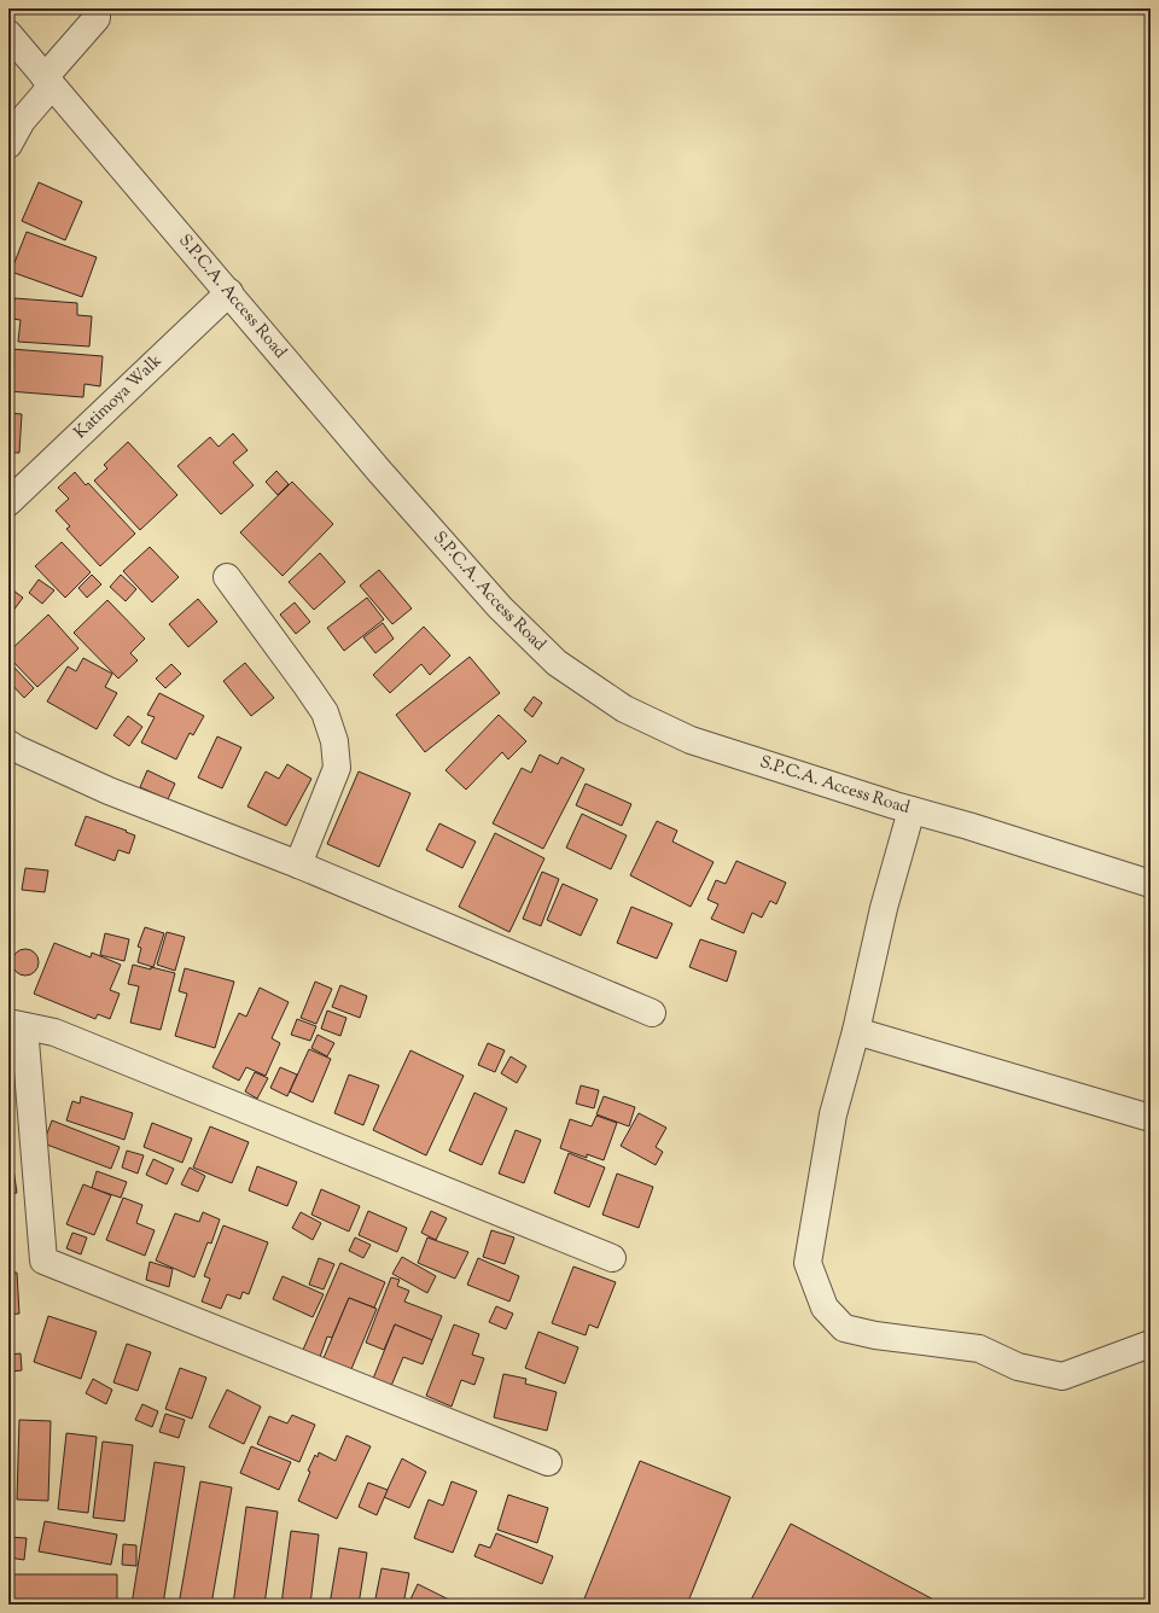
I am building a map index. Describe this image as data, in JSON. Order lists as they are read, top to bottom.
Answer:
{
  "streets": {
    "street": ["S.P.C.A. Access Road", "Katimoya Walk"]
  },
  "crossings": [
    ["S.P.C.A. Access Road", "Katimoya Walk"]
  ]
}
